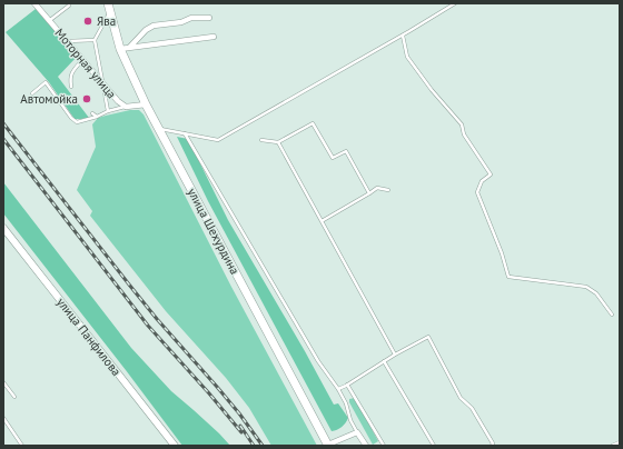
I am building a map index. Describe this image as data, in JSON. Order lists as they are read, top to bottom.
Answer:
{
  "streets": {
    "main road": ["улица Шехурдина", "улица Панфилова"],
    "street": ["Моторная улица"]
  },
  "crossings": [
    ["Моторная улица", "улица Шехурдина"]
  ],
  "places": ["Ява", "Автомойка"]
}
